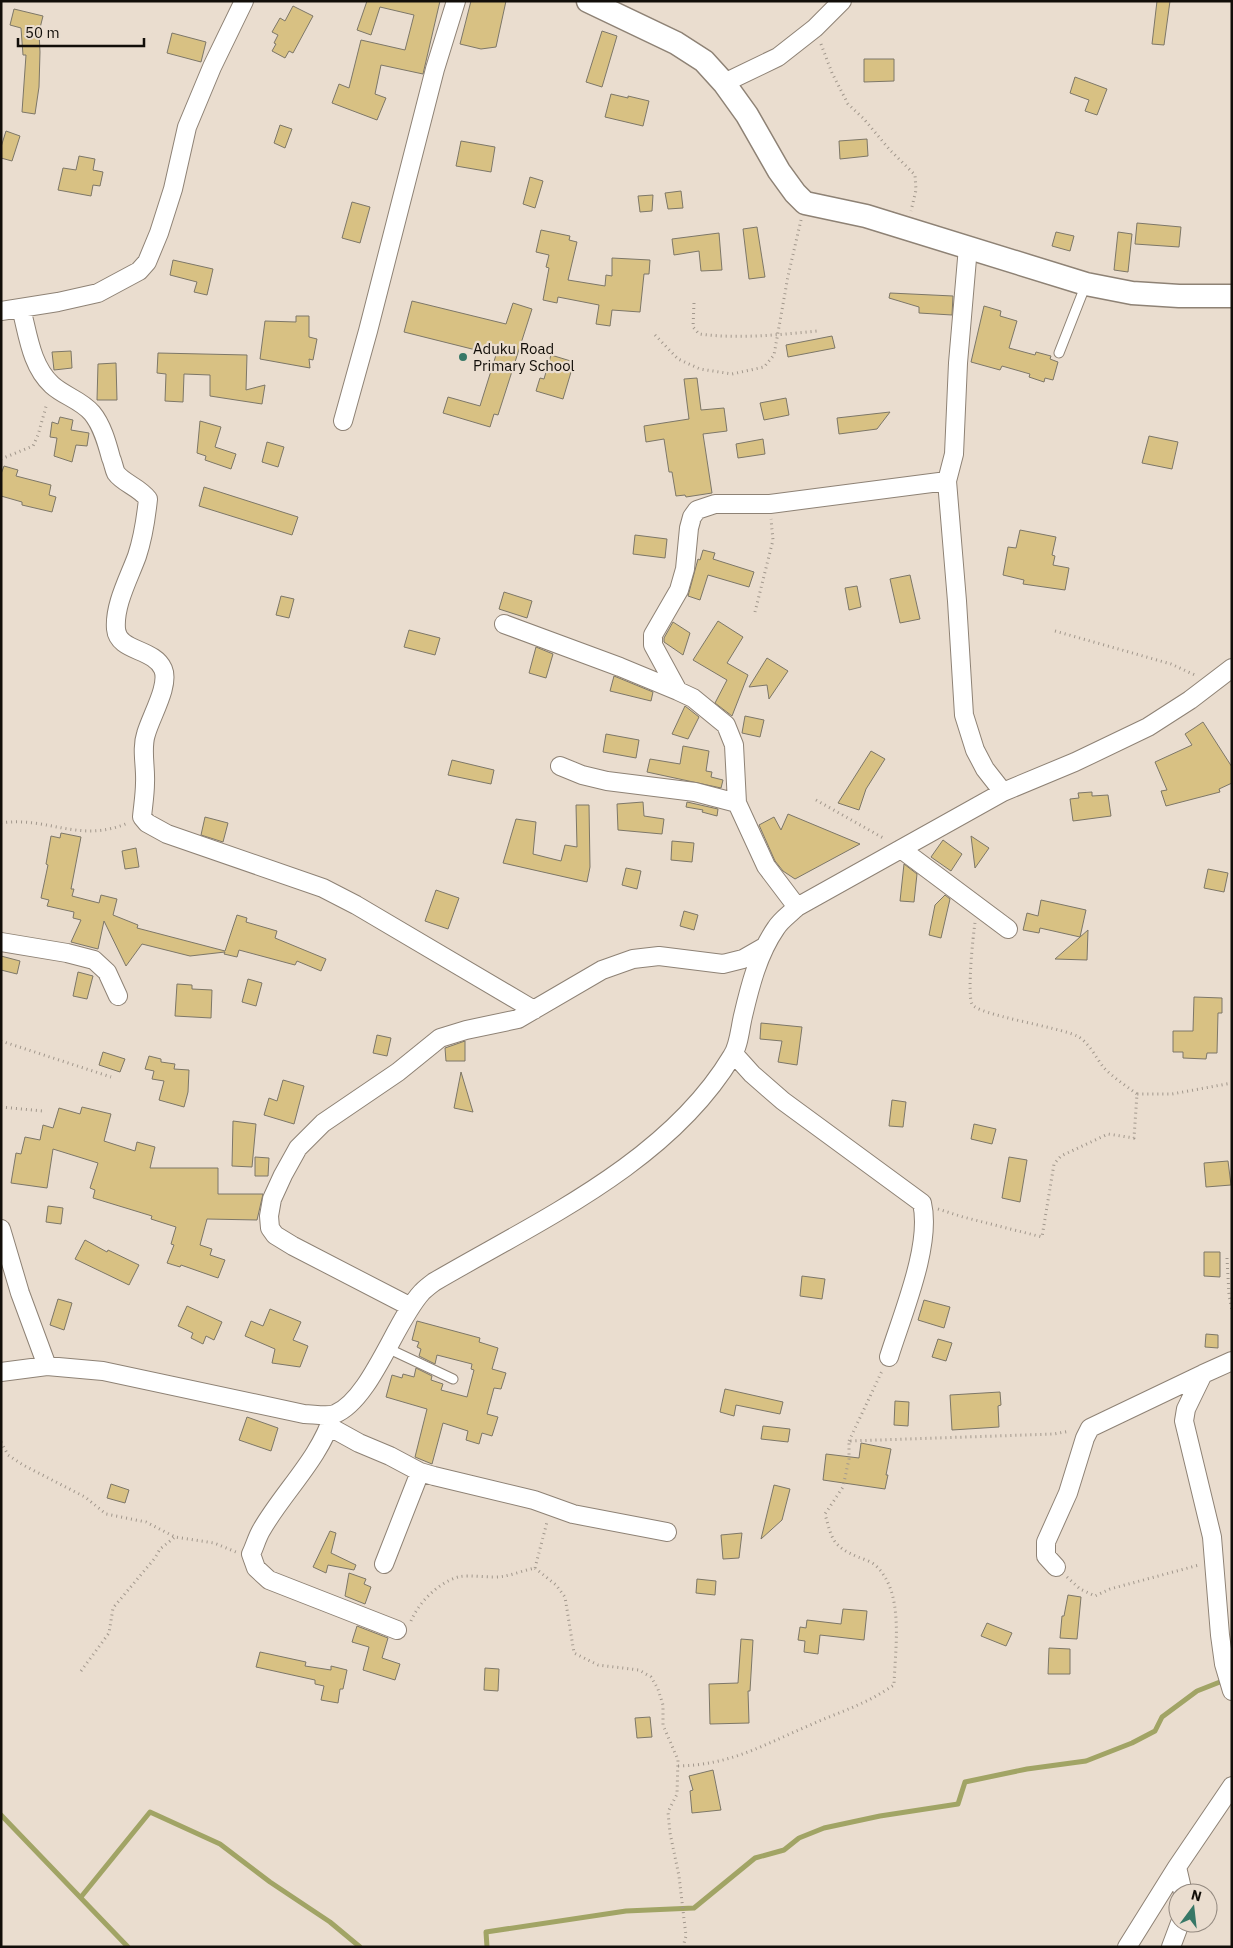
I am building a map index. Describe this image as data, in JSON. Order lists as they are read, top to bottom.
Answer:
{
  "places": ["Aduku Road Primary School"],
  "scale_bar": "50 m",
  "north": "top"
}
